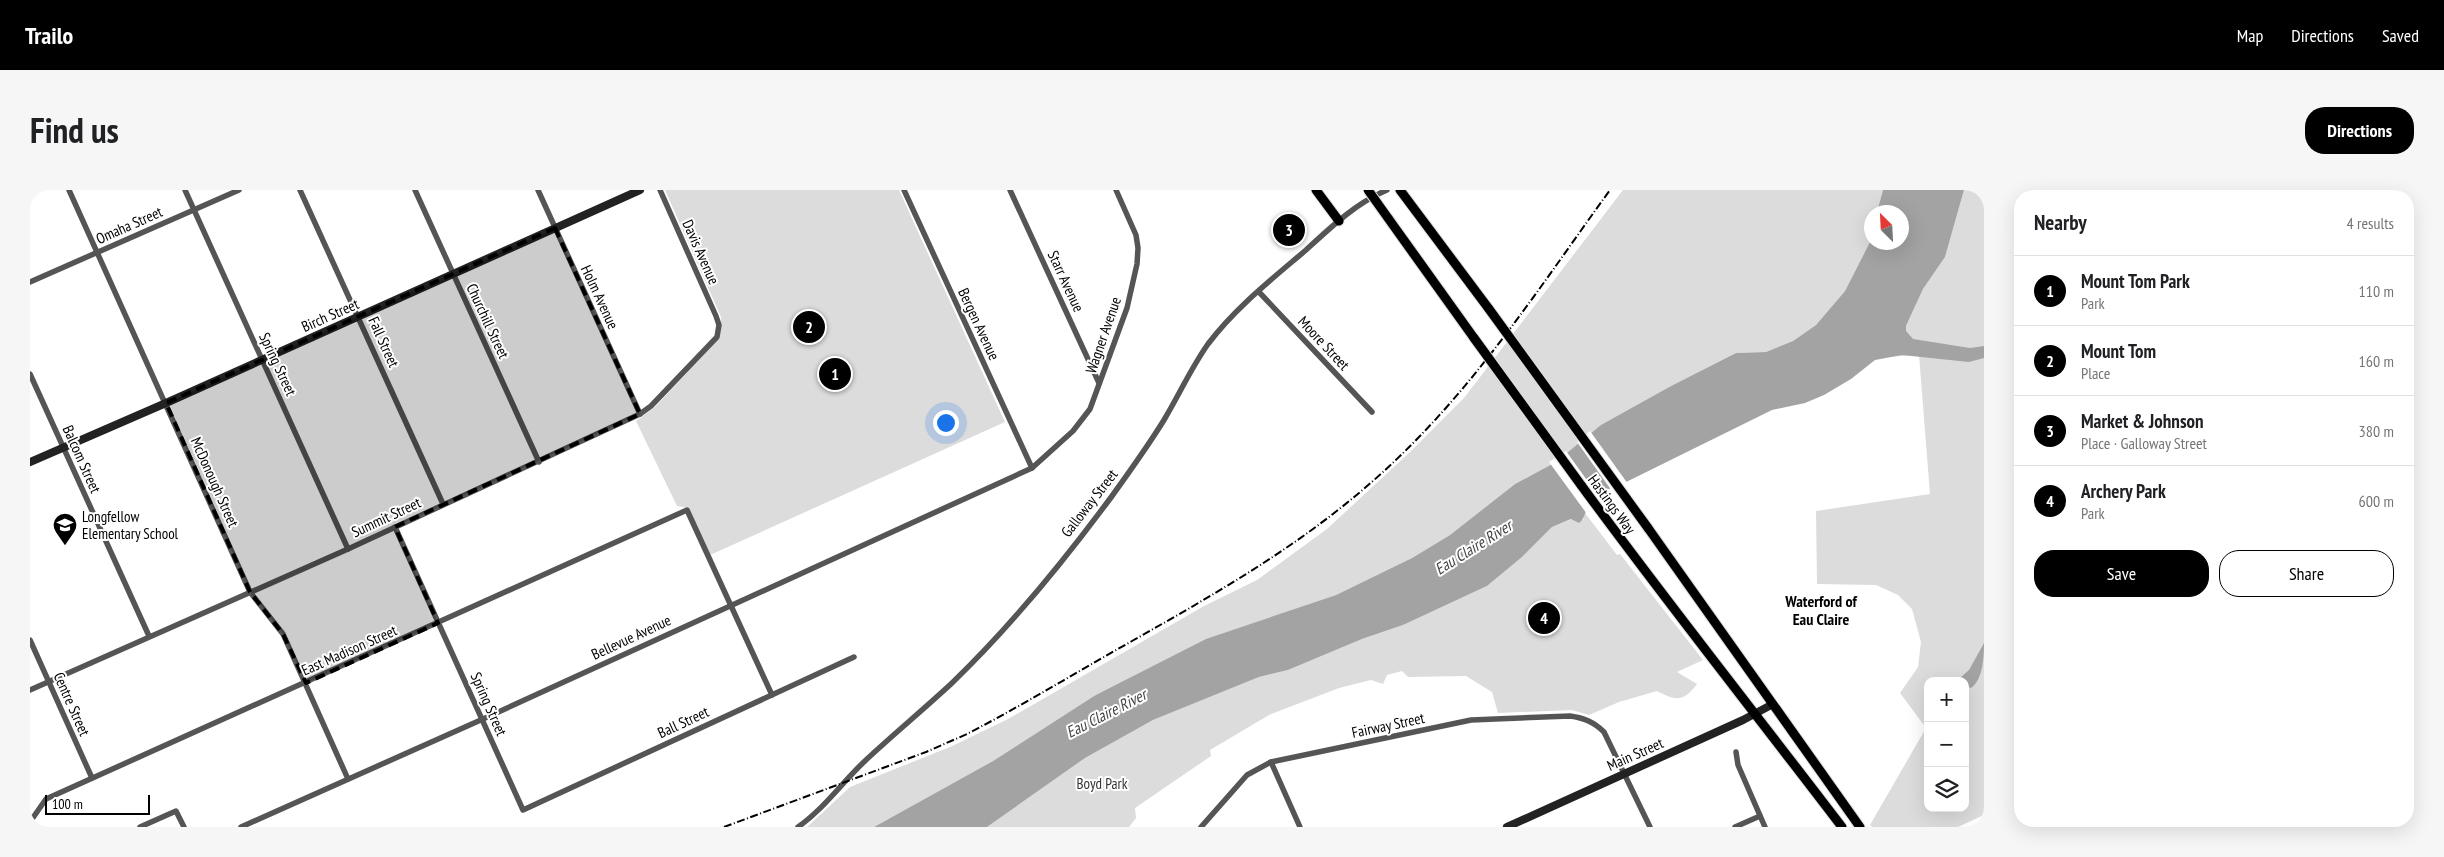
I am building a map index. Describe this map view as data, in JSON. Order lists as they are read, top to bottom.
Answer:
{
  "streets": {
    "main road": ["Birch Street", "Hastings Way", "Main Street"],
    "street": [
      "Omaha Street",
      "Davis Avenue",
      "Starr Avenue",
      "Holm Avenue",
      "Churchill Street",
      "Bergen Avenue",
      "Wagner Avenue",
      "Fall Street",
      "Moore Street",
      "Spring Street",
      "Balcom Street",
      "McDonough Street",
      "Galloway Street",
      "Summit Street",
      "Bellevue Avenue",
      "East Madison Street",
      "Centre Street",
      "Ball Street",
      "Fairway Street"
    ]
  },
  "crossings": [
    ["Omaha Street", "Spring Street"],
    ["Omaha Street", "McDonough Street"],
    ["Davis Avenue", "Summit Street"],
    ["Starr Avenue", "Wagner Avenue"],
    ["Holm Avenue", "Birch Street"],
    ["Holm Avenue", "Summit Street"],
    ["Birch Street", "Churchill Street"],
    ["Birch Street", "Fall Street"],
    ["Birch Street", "Spring Street"],
    ["Birch Street", "Balcom Street"],
    ["Birch Street", "McDonough Street"],
    ["Churchill Street", "Summit Street"],
    ["Bergen Avenue", "Wagner Avenue"],
    ["Bergen Avenue", "Bellevue Avenue"],
    ["Wagner Avenue", "Bellevue Avenue"],
    ["Fall Street", "Summit Street"],
    ["Moore Street", "Galloway Street"],
    ["Spring Street", "Summit Street"],
    ["Spring Street", "Bellevue Avenue"],
    ["Spring Street", "East Madison Street"],
    ["Spring Street", "Ball Street"],
    ["Balcom Street", "Summit Street"],
    ["McDonough Street", "Summit Street"],
    ["McDonough Street", "Bellevue Avenue"],
    ["McDonough Street", "East Madison Street"],
    ["Hastings Way", "Main Street"],
    ["Summit Street", "Centre Street"],
    ["Bellevue Avenue", "East Madison Street"],
    ["East Madison Street", "Centre Street"],
    ["Fairway Street", "Main Street"]
  ],
  "districts": ["Waterford of Eau Claire"],
  "water": ["Eau Claire River"],
  "parks": ["Boyd Park"],
  "places": {
    "school or university": ["Longfellow Elementary School"]
  },
  "scale_bar": "100 m",
  "north": "top left",
  "page": {
    "header": "Trailo",
    "nav": ["Map", "Directions", "Saved"],
    "title": "Find us",
    "buttons": [
      "Directions",
      ["Save", "Share"]
    ],
    "heading": ["Nearby", "4 results"],
    "pins": [
      "3",
      "2",
      "1",
      "4"
    ],
    "list": [
      {
        "mark": "1",
        "name": "Mount Tom Park",
        "note": "Park",
        "value": "110 m"
      },
      {
        "mark": "2",
        "name": "Mount Tom",
        "note": "Place",
        "value": "160 m"
      },
      {
        "mark": "3",
        "name": "Market & Johnson",
        "note": "Place · Galloway Street",
        "value": "380 m"
      },
      {
        "mark": "4",
        "name": "Archery Park",
        "note": "Park",
        "value": "600 m"
      }
    ],
    "map_buttons": ["+", "−"],
    "scale": "100 m"
  }
}
